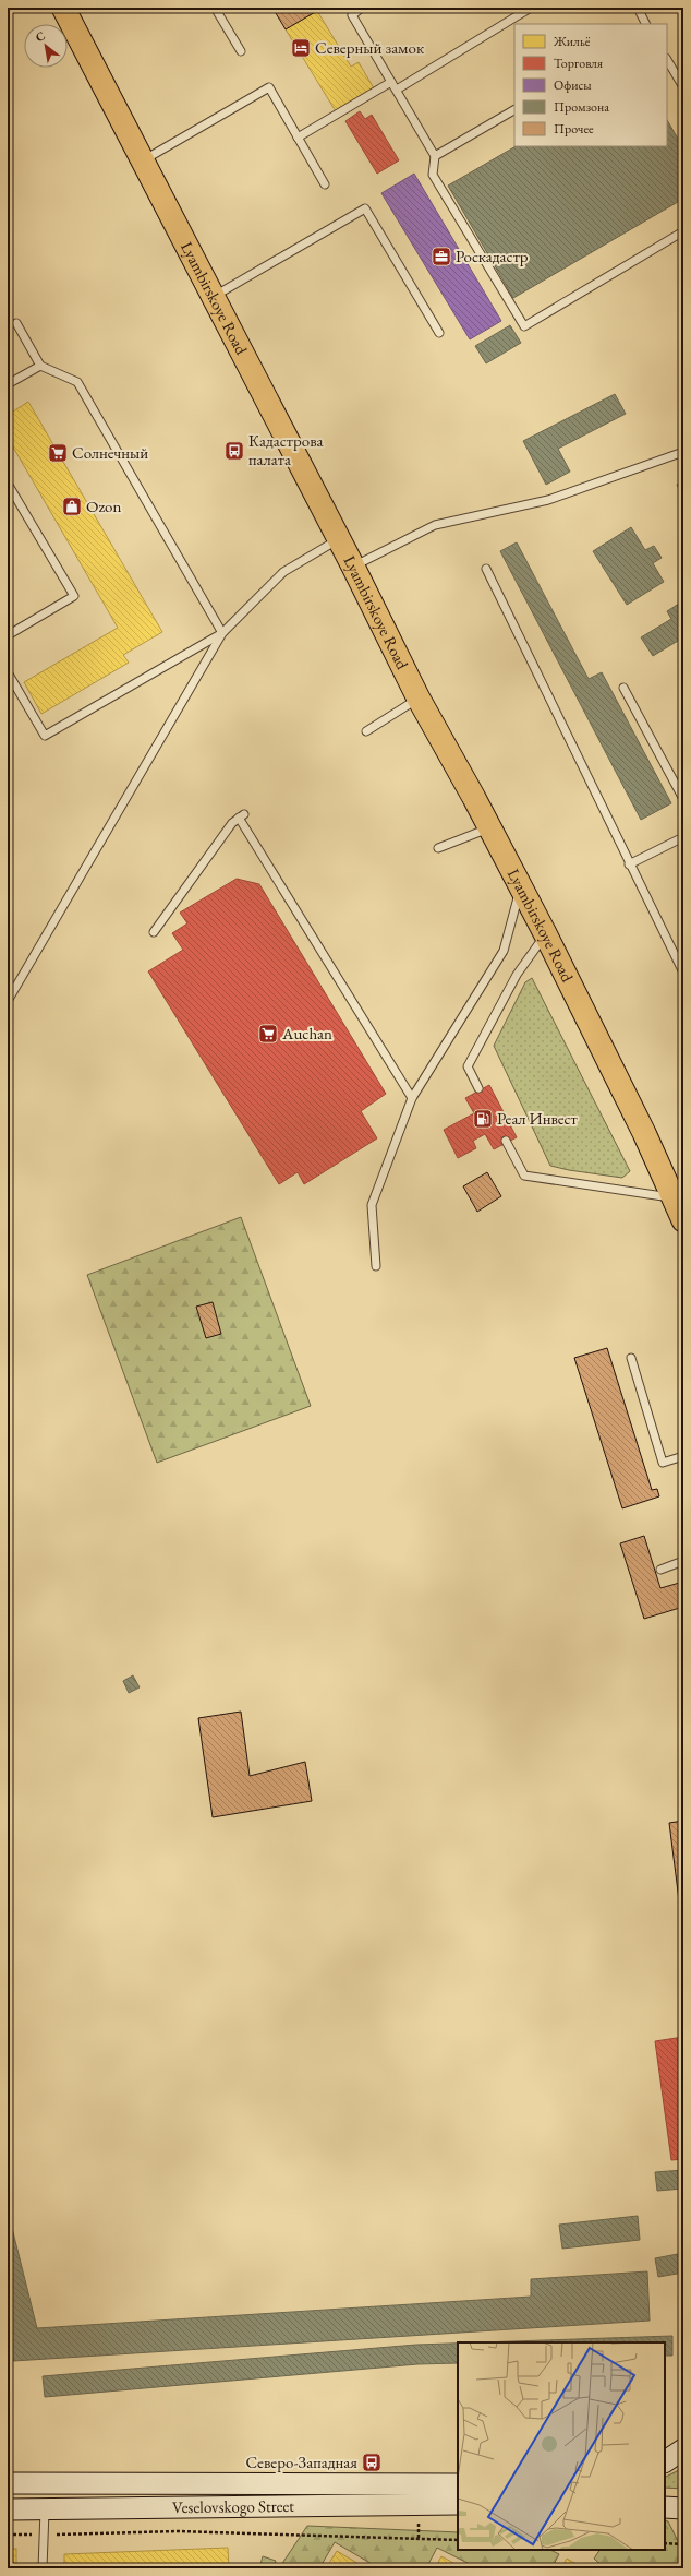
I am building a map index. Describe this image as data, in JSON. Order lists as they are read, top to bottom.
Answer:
{
  "streets": {
    "main road": ["Lyambirskoye Road", "Veselovskogo Street"]
  },
  "places": {
    "hotel": ["Северный замок"],
    "office": ["Роскадастр"],
    "bus stop": ["Кадастрова палата", "Северо-Западная"],
    "supermarket": ["Солнечный", "Auchan"],
    "shop": ["Ozon"],
    "fuel station": ["Реал Инвест"]
  },
  "legend": [
    "Жильё",
    "Торговля",
    "Офисы",
    "Промзона",
    "Прочее"
  ],
  "north": "top left"
}
